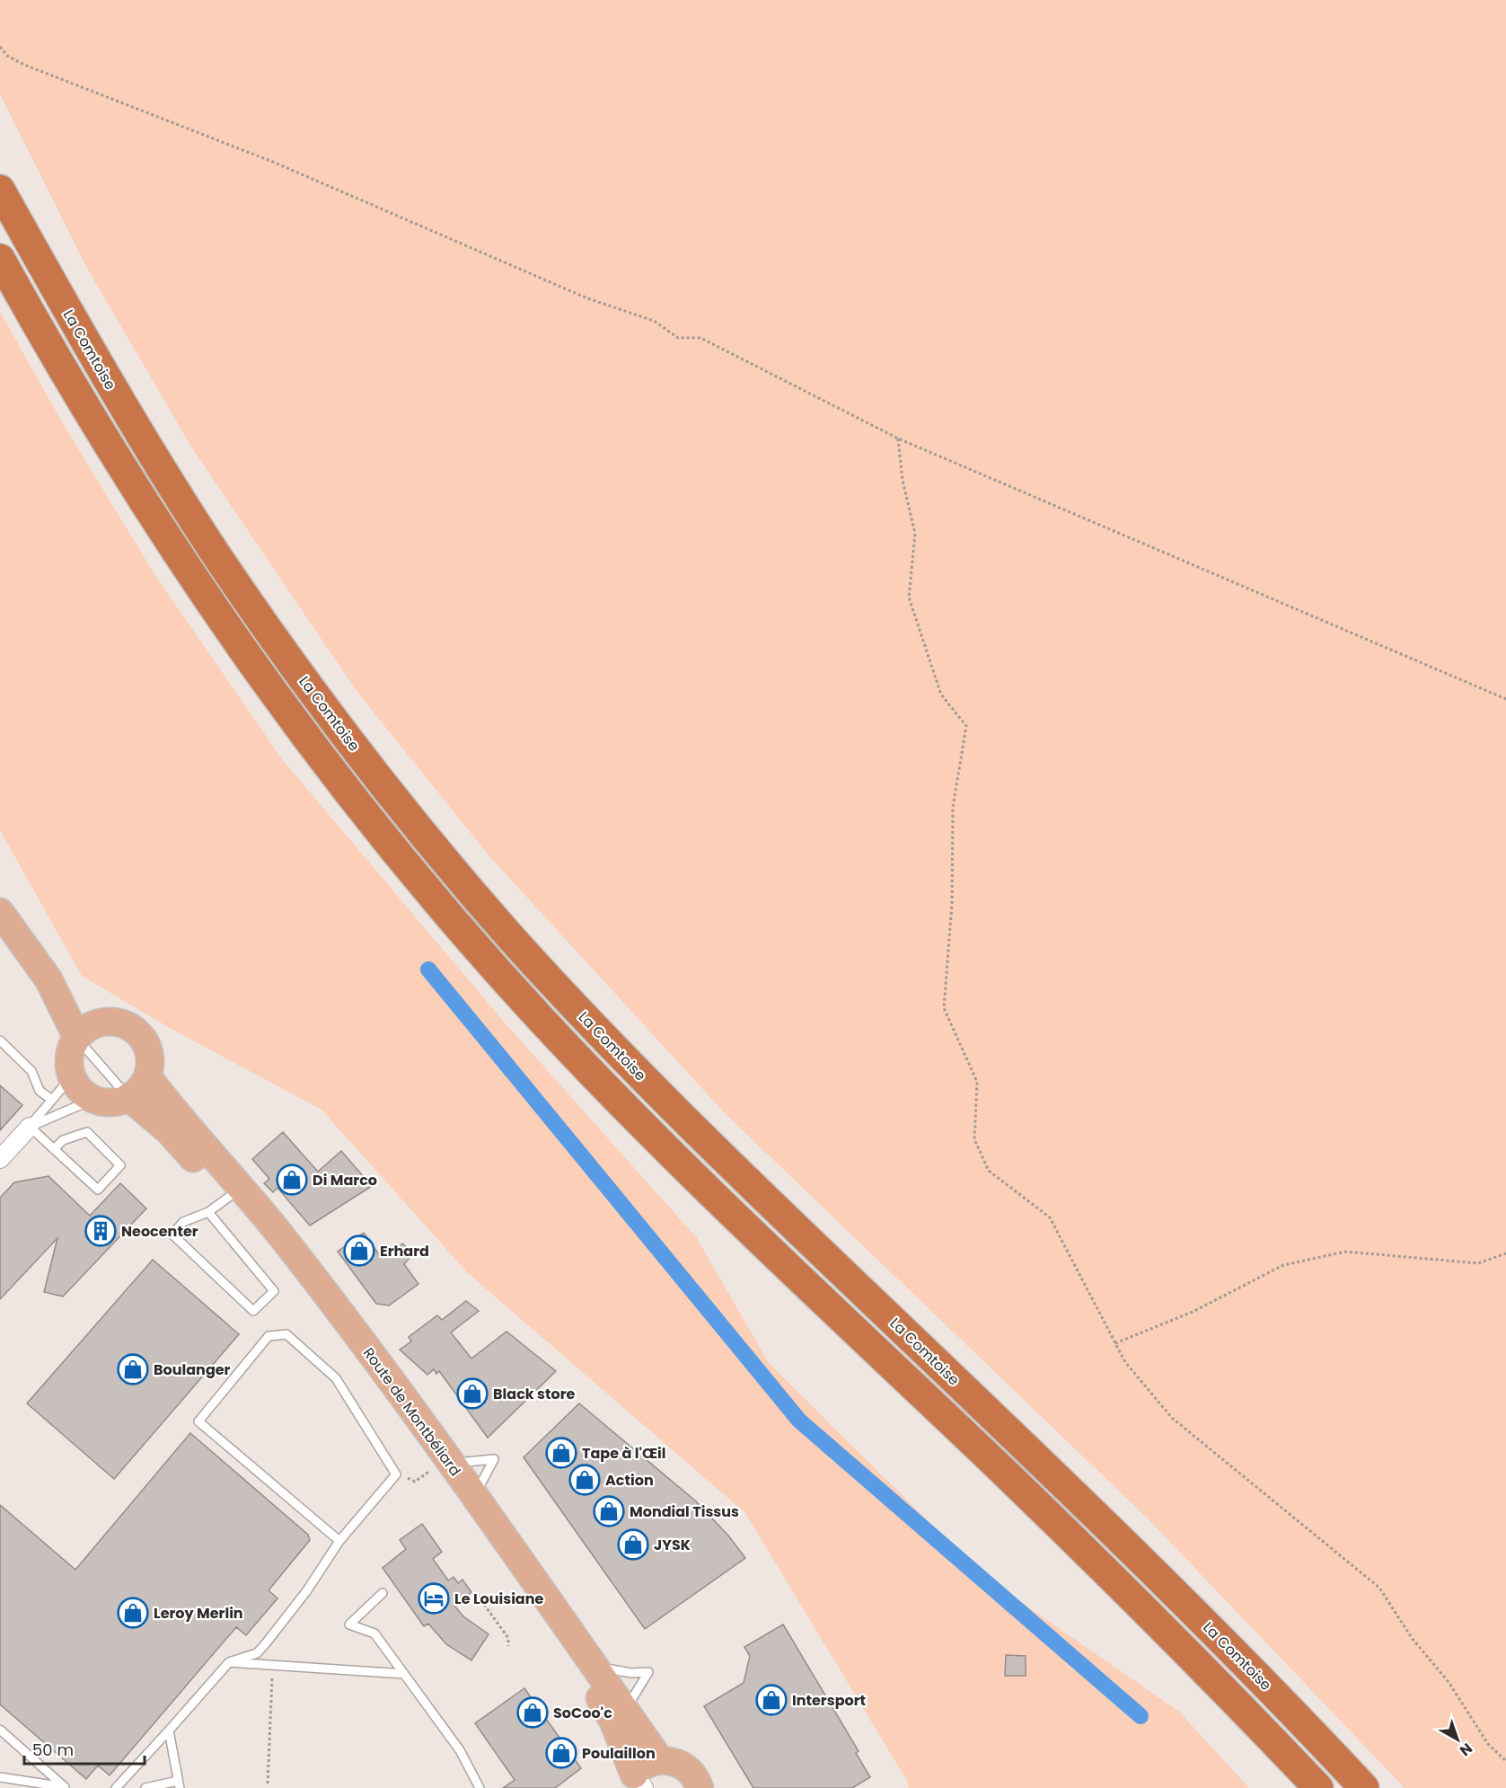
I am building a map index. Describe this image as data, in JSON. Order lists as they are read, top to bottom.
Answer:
{
  "streets": {
    "highway": ["La Comtoise"],
    "main road": ["Route de Montbéliard"]
  },
  "places": {
    "shop": [
      "Di Marco",
      "Erhard",
      "Boulanger",
      "Black store",
      "Tape à l'Œil",
      "Action",
      "Mondial Tissus",
      "JYSK",
      "Leroy Merlin",
      "Intersport",
      "SoCoo'c",
      "Poulaillon"
    ],
    "building": ["Neocenter"],
    "hotel": ["Le Louisiane"]
  },
  "scale_bar": "50 m",
  "north": "bottom right"
}
